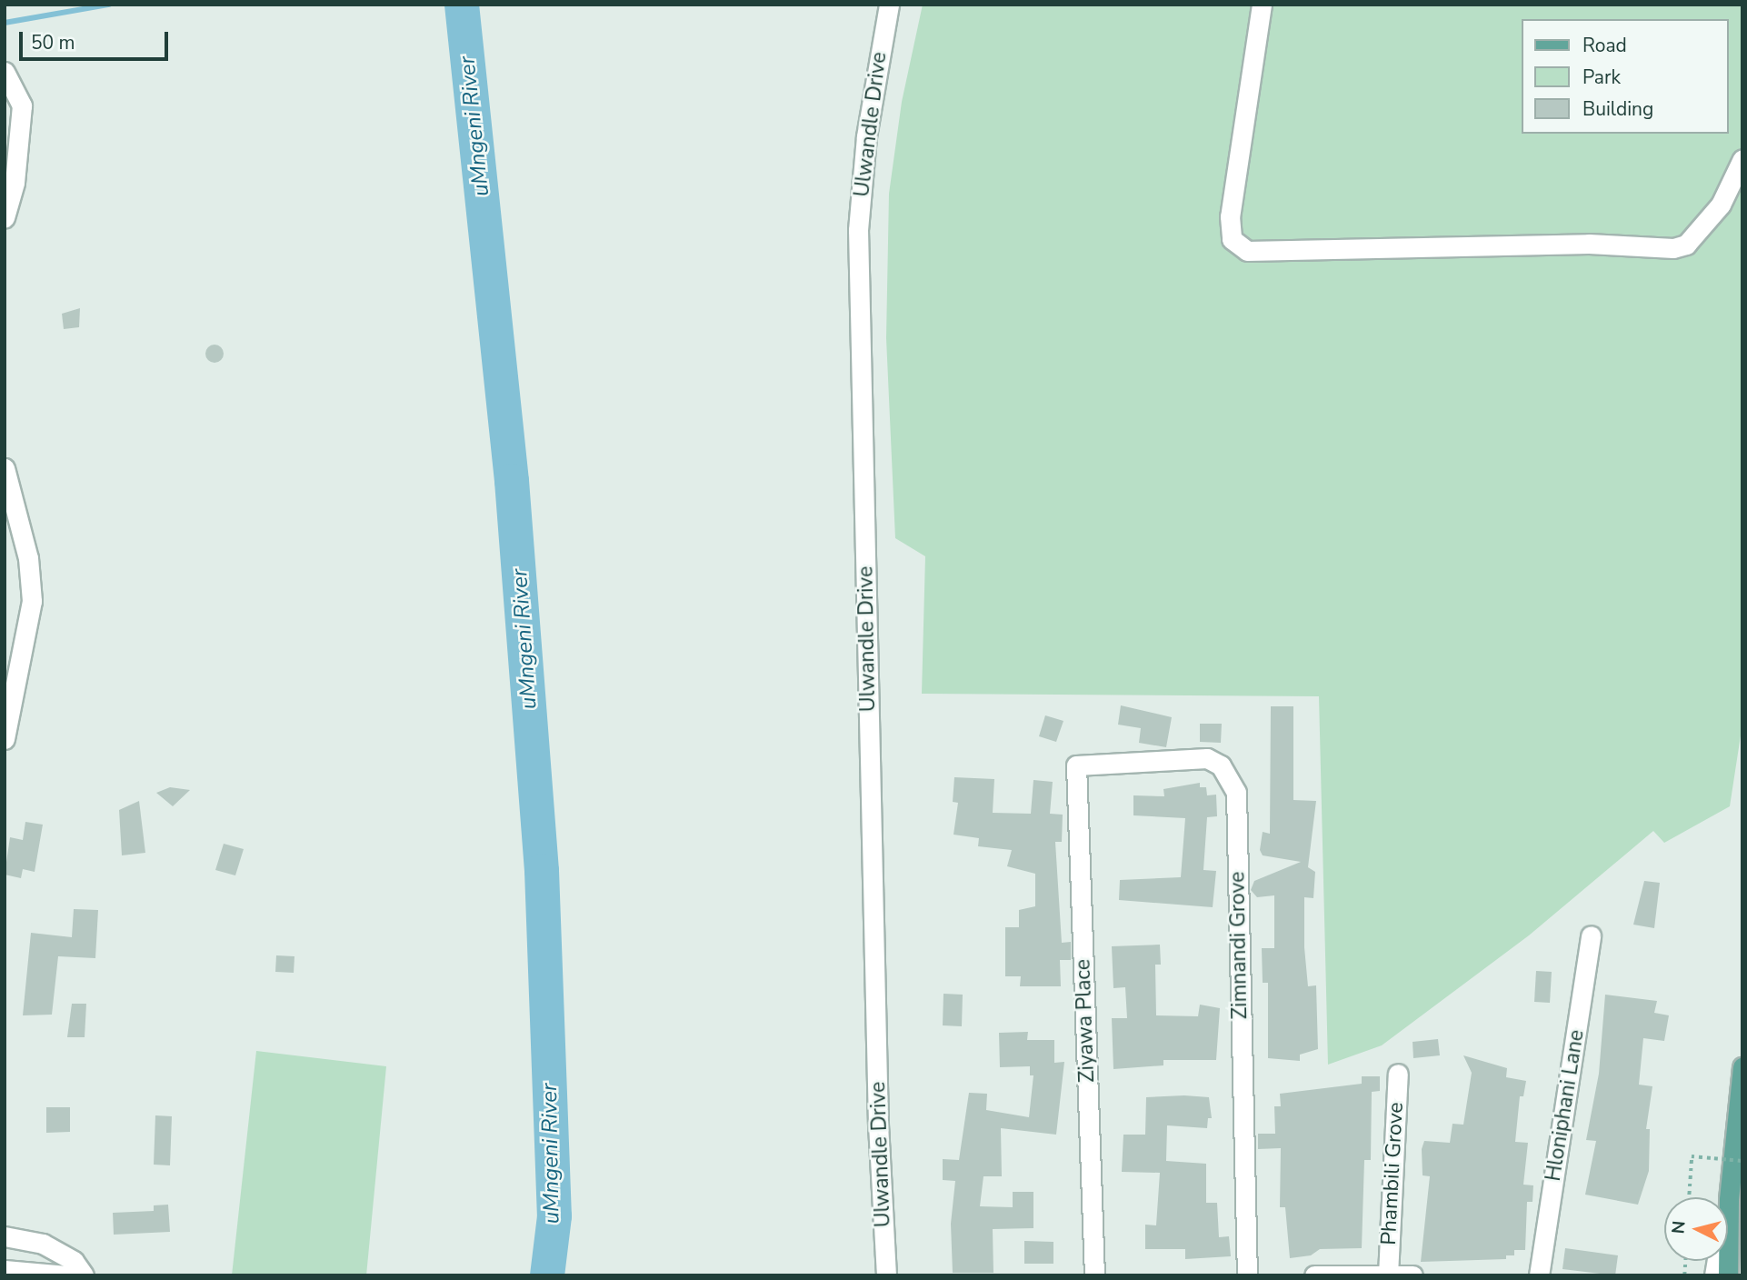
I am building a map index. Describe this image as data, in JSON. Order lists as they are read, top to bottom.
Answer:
{
  "streets": {
    "street": [
      "Ulwandle Drive",
      "Zimnandi Grove",
      "Ziyawa Place",
      "Hloniphani Lane",
      "Phambili Grove"
    ]
  },
  "crossings": [
    ["Zimnandi Grove", "Ziyawa Place"]
  ],
  "water": ["uMngeni River"],
  "legend": ["Road", "Park", "Building"],
  "scale_bar": "50 m",
  "north": "left"
}
